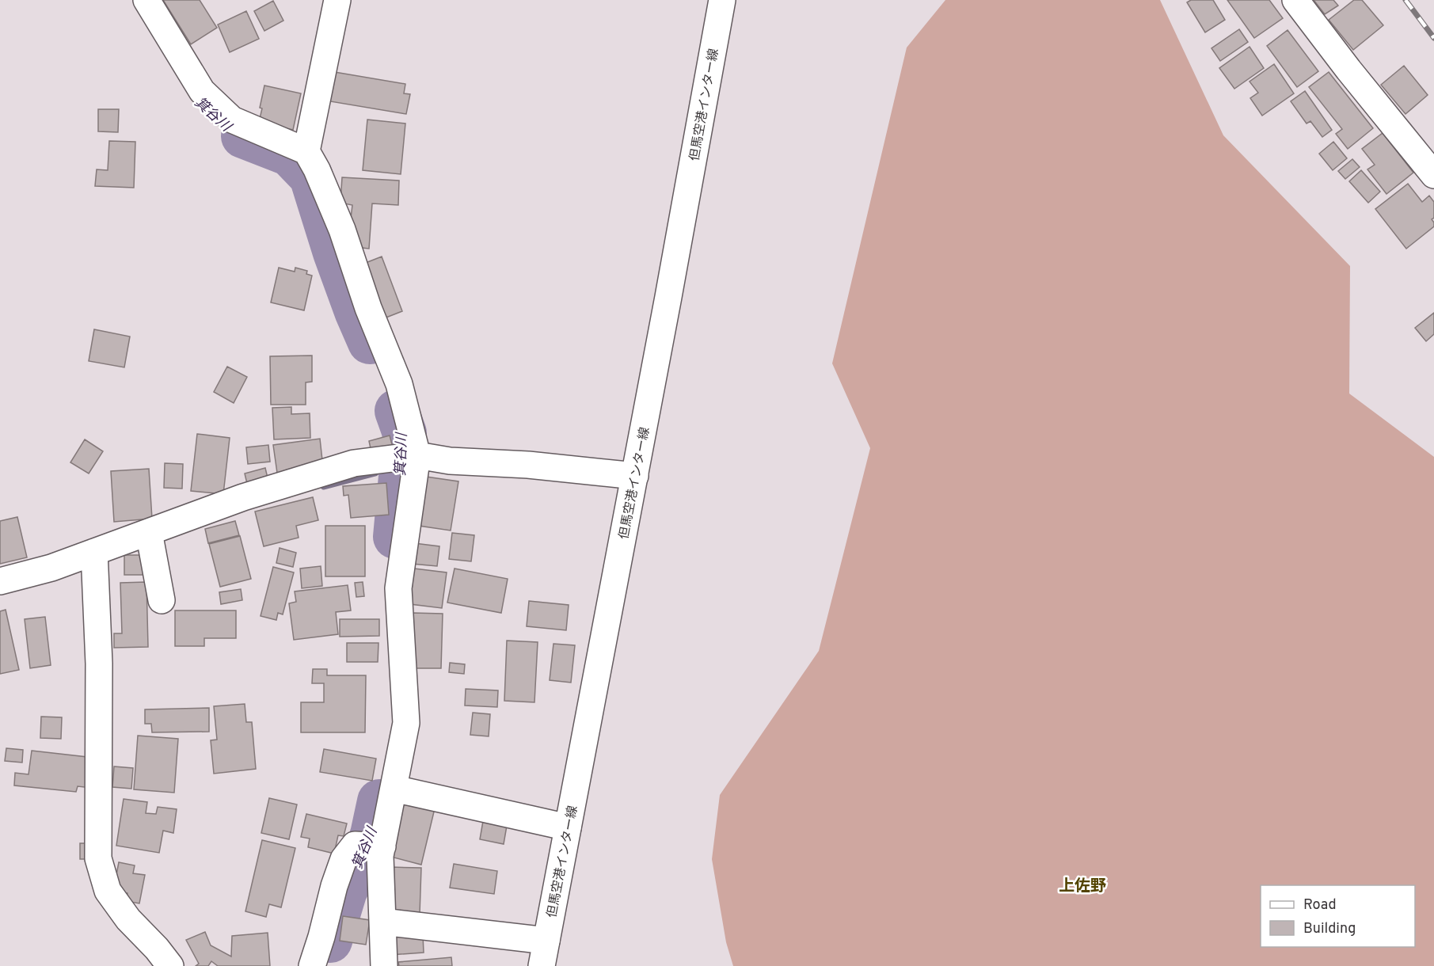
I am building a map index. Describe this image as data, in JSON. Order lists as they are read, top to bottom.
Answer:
{
  "streets": {
    "street": ["但馬空港インター線"]
  },
  "districts": ["上佐野"],
  "water": ["箕谷川"],
  "legend": ["Road", "Building"]
}
